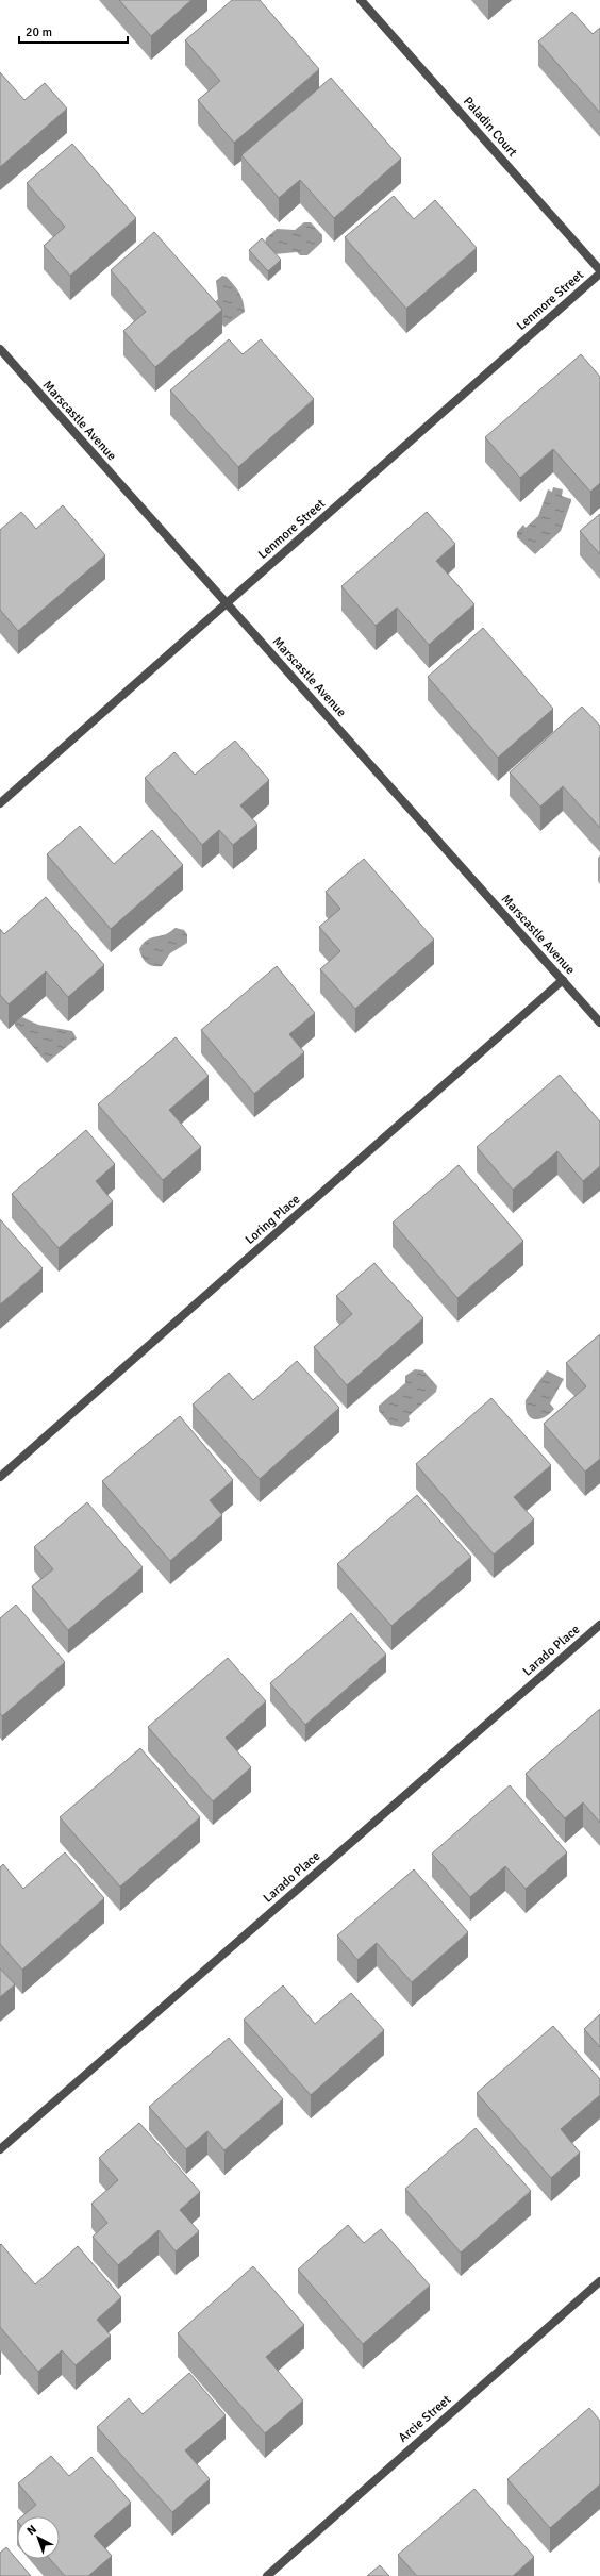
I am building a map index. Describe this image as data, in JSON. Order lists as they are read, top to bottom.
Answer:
{
  "streets": {
    "street": [
      "Paladin Court",
      "Lenmore Street",
      "Marscastle Avenue",
      "Loring Place",
      "Larado Place",
      "Arcie Street"
    ]
  },
  "crossings": [
    ["Paladin Court", "Lenmore Street"],
    ["Lenmore Street", "Marscastle Avenue"],
    ["Marscastle Avenue", "Loring Place"]
  ],
  "scale_bar": "20 m",
  "north": "top left"
}
